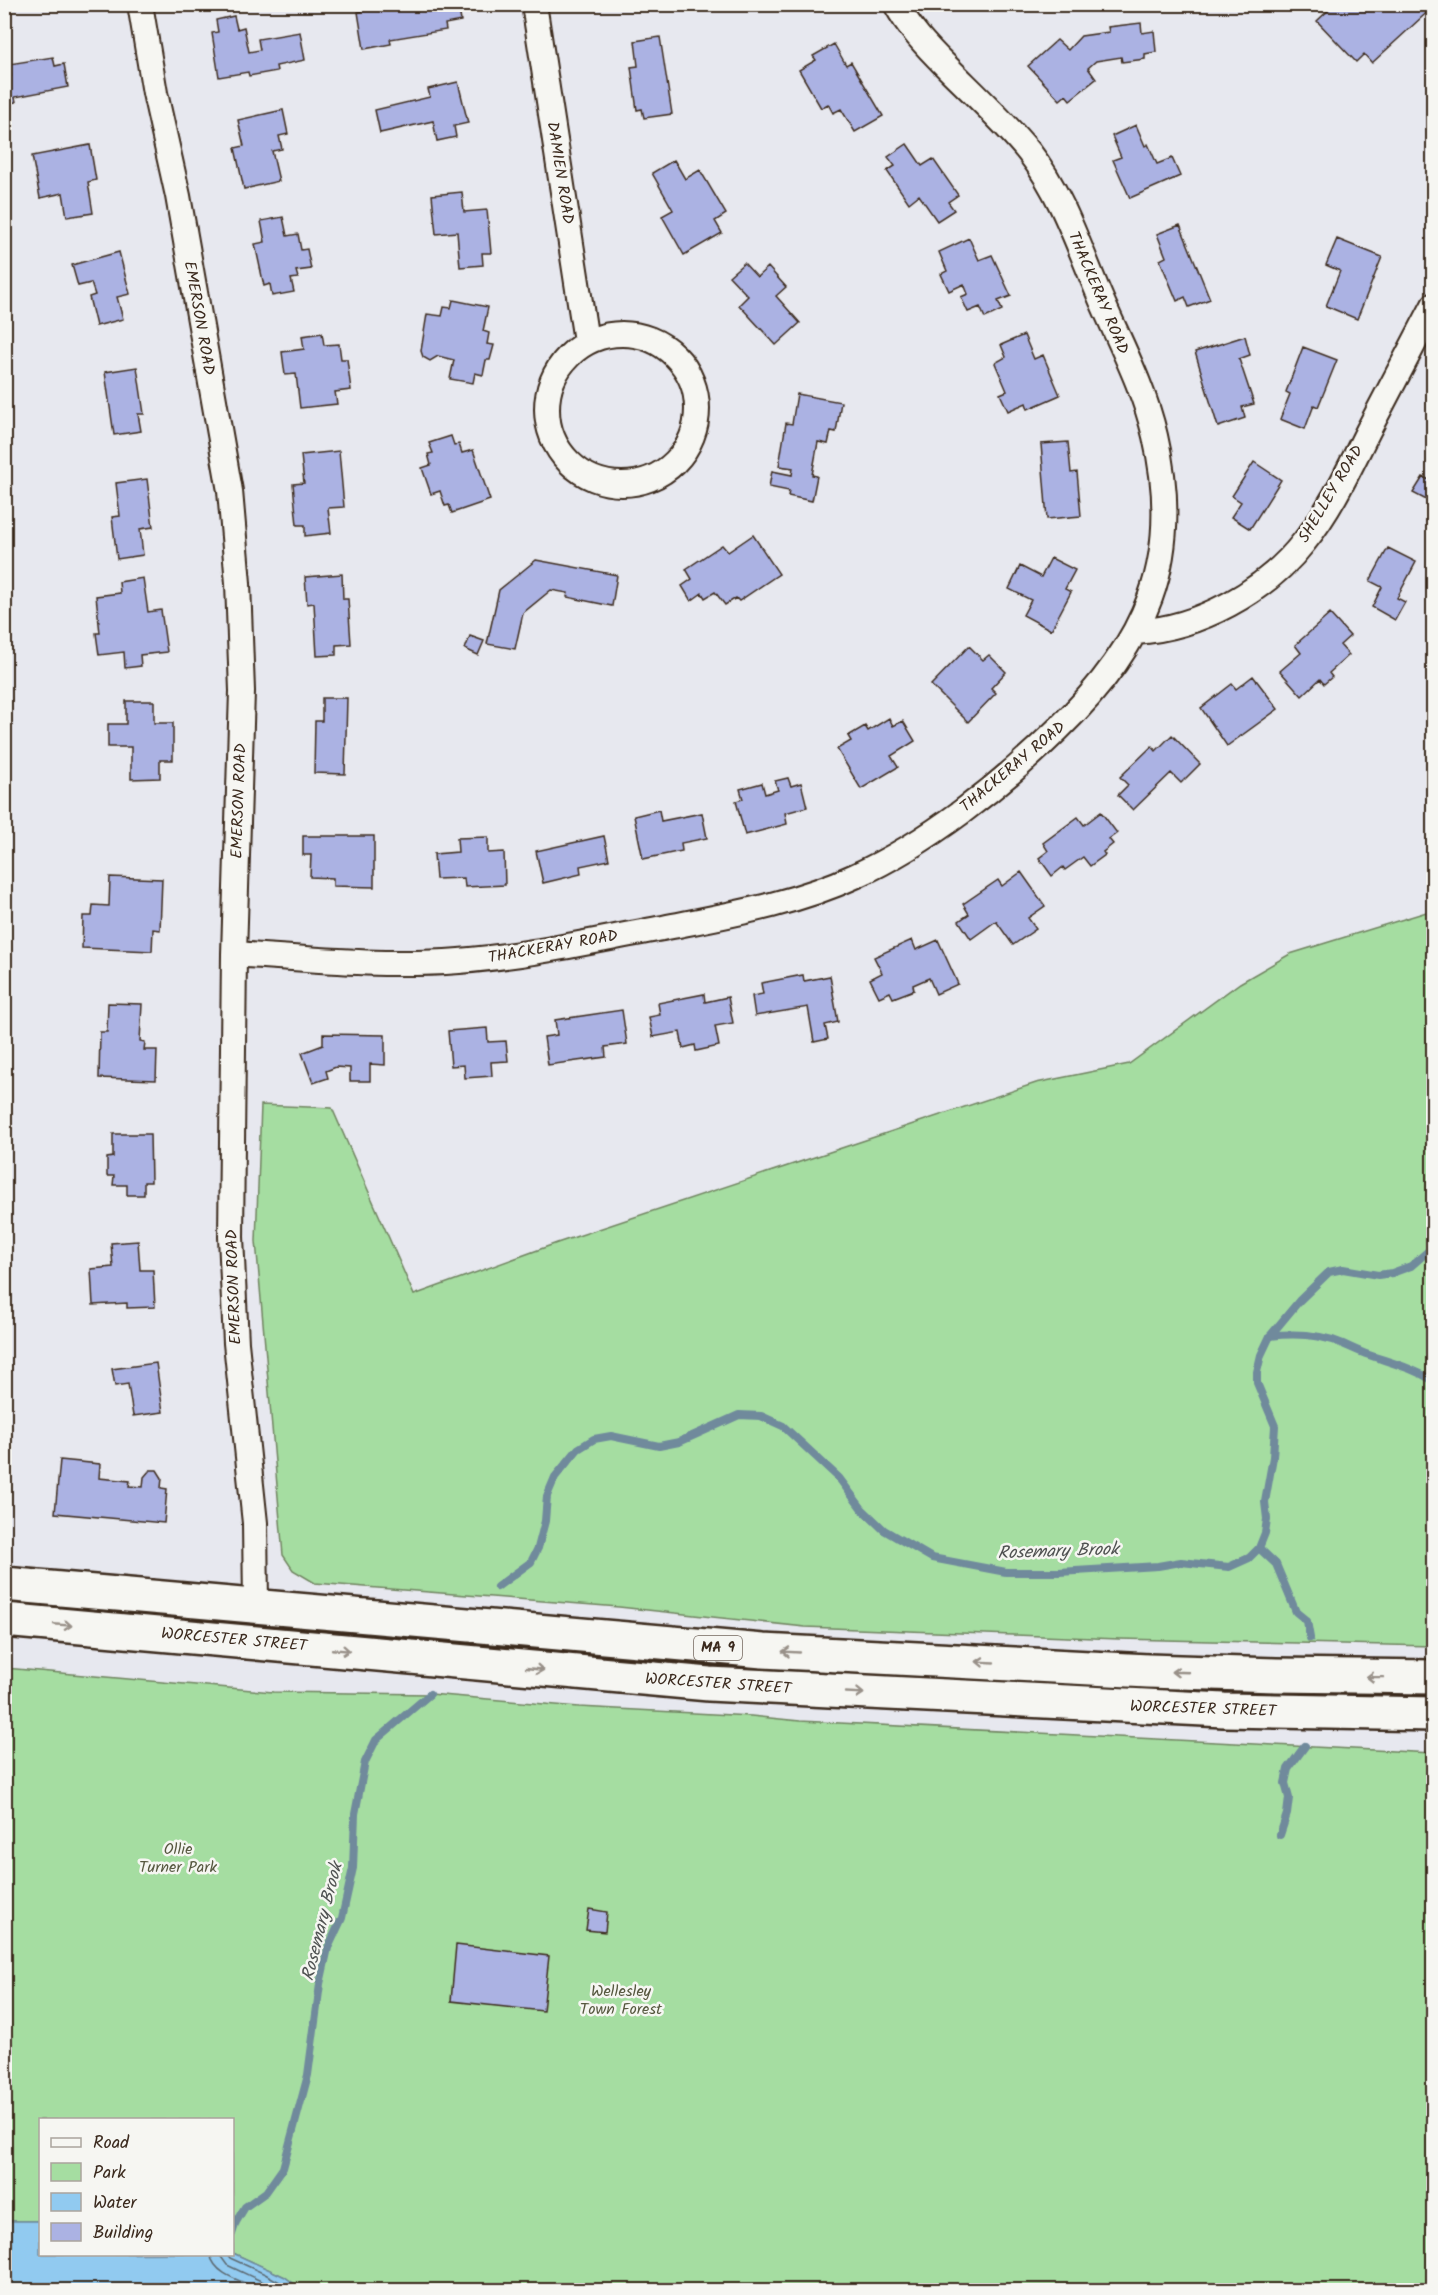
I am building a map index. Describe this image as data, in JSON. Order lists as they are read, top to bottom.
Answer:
{
  "streets": {
    "highway": ["WORCESTER STREET", "MA 9"],
    "street": [
      "DAMIEN ROAD",
      "THACKERAY ROAD",
      "EMERSON ROAD",
      "SHELLEY ROAD"
    ]
  },
  "crossings": [
    ["THACKERAY ROAD", "EMERSON ROAD"],
    ["THACKERAY ROAD", "SHELLEY ROAD"],
    ["EMERSON ROAD", "MA 9"]
  ],
  "water": ["Rosemary Brook"],
  "parks": ["Ollie Turner Park", "Wellesley Town Forest"],
  "legend": [
    "Road",
    "Park",
    "Water",
    "Building"
  ]
}
